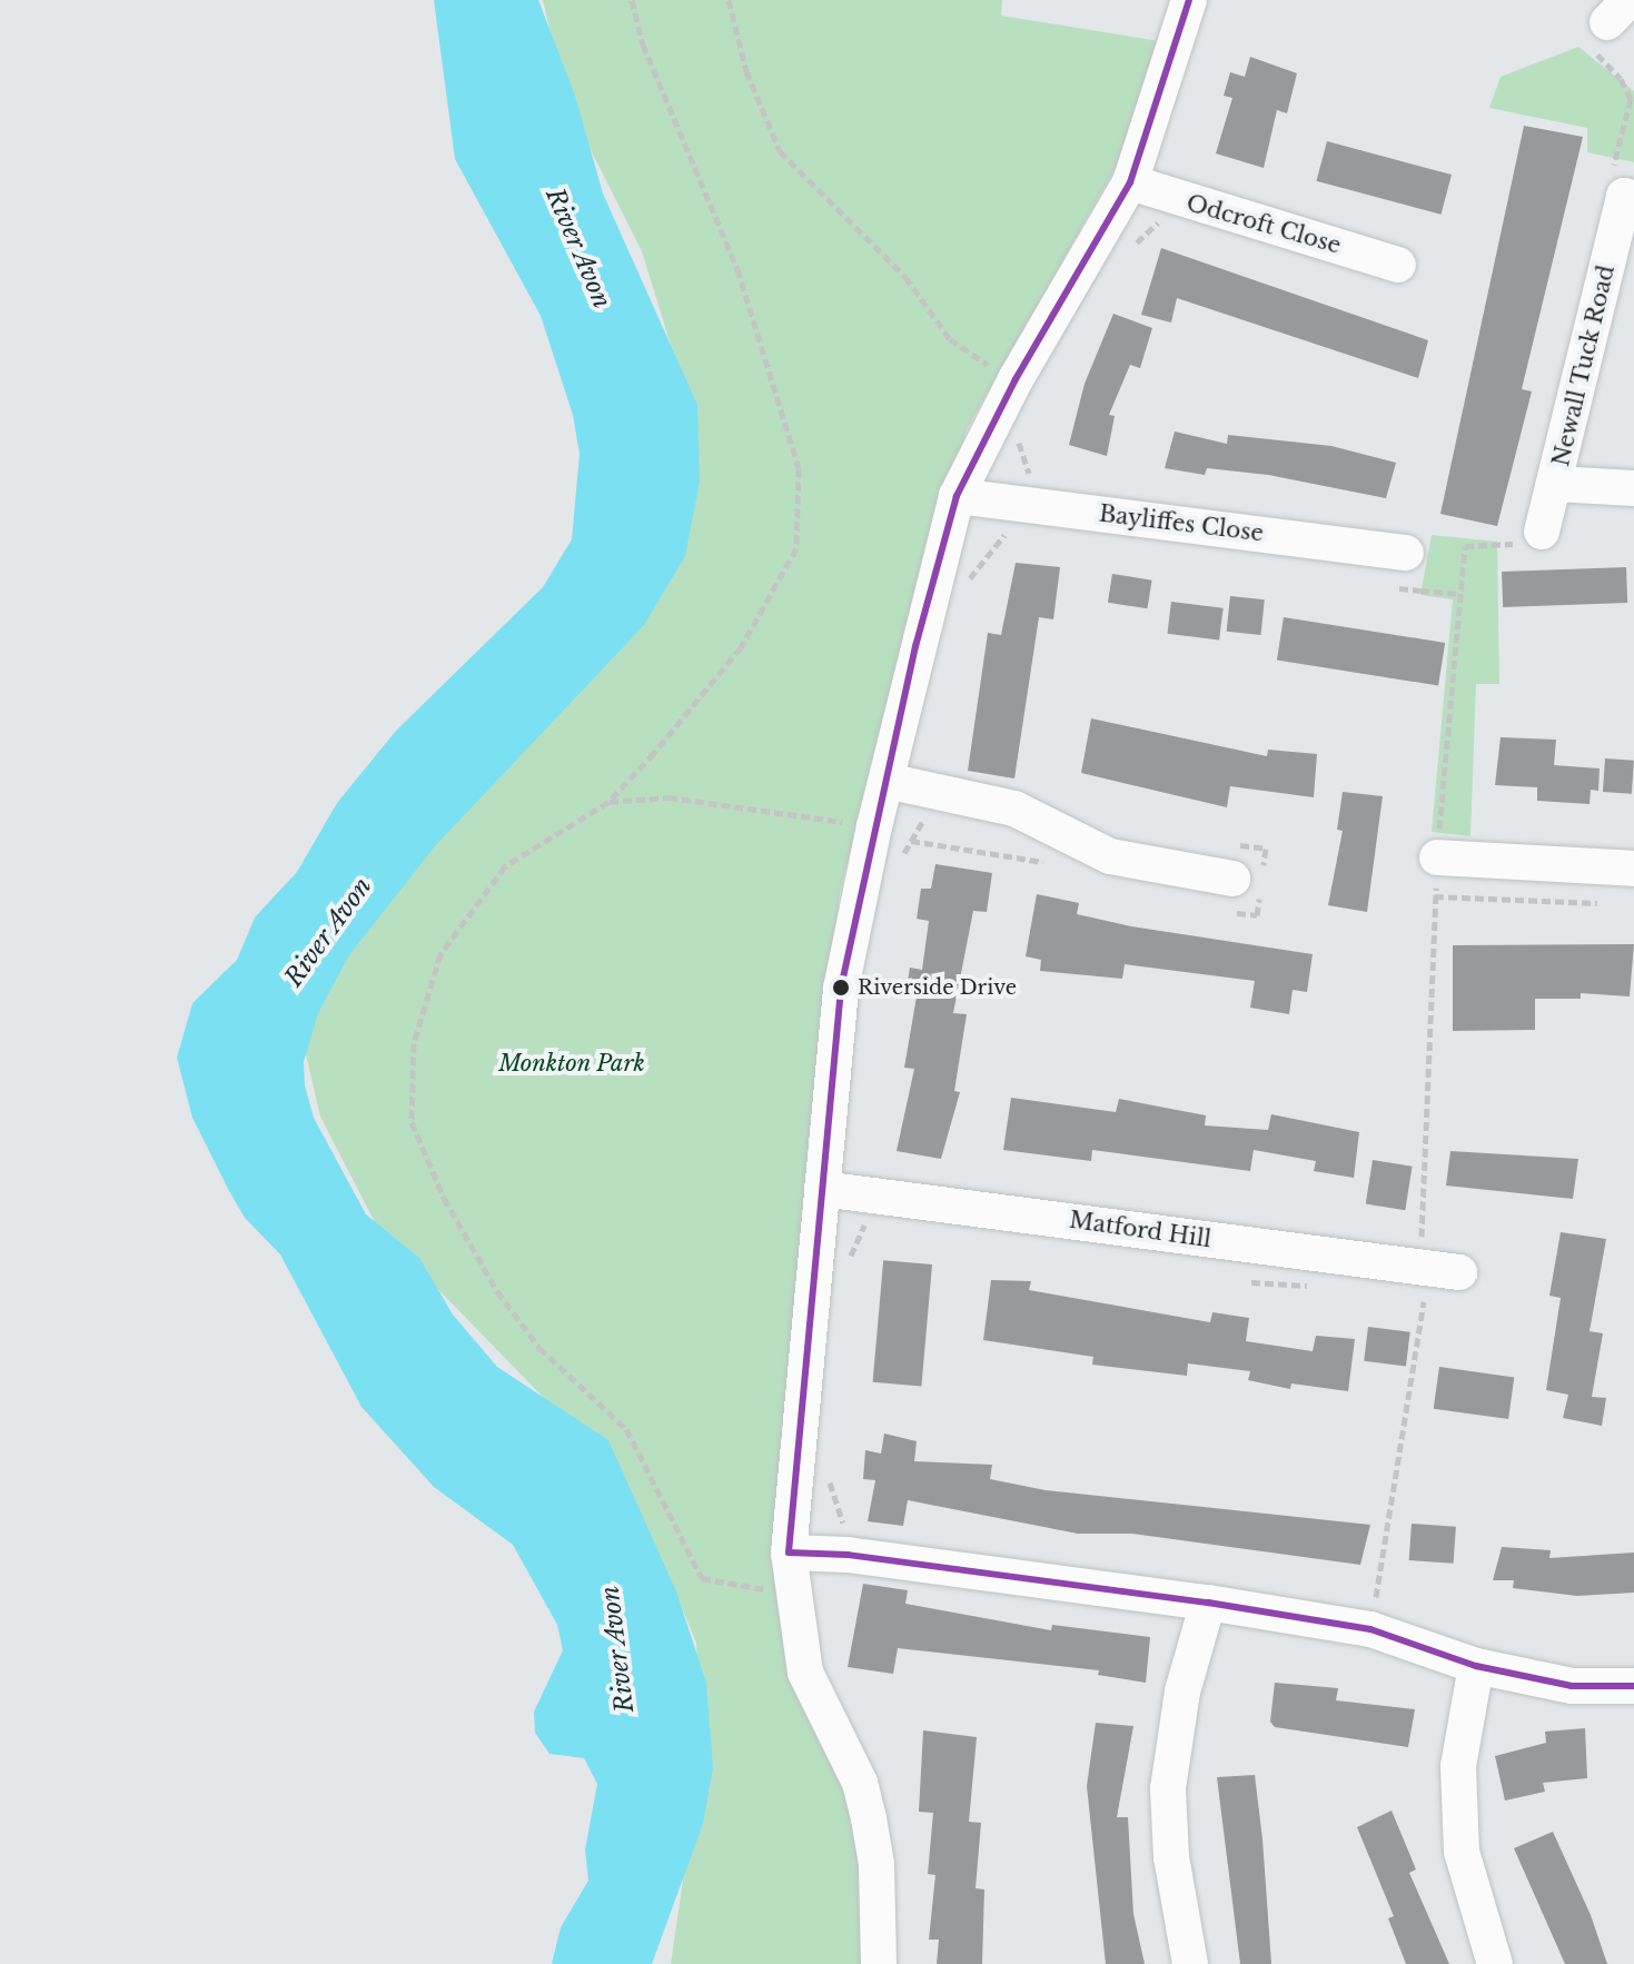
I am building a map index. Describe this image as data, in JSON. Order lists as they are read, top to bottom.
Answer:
{
  "streets": {
    "street": [
      "Odcroft Close",
      "Newall Tuck Road",
      "Bayliffes Close",
      "Matford Hill"
    ]
  },
  "water": ["River Avon"],
  "parks": ["Monkton Park"],
  "places": ["Riverside Drive"]
}
